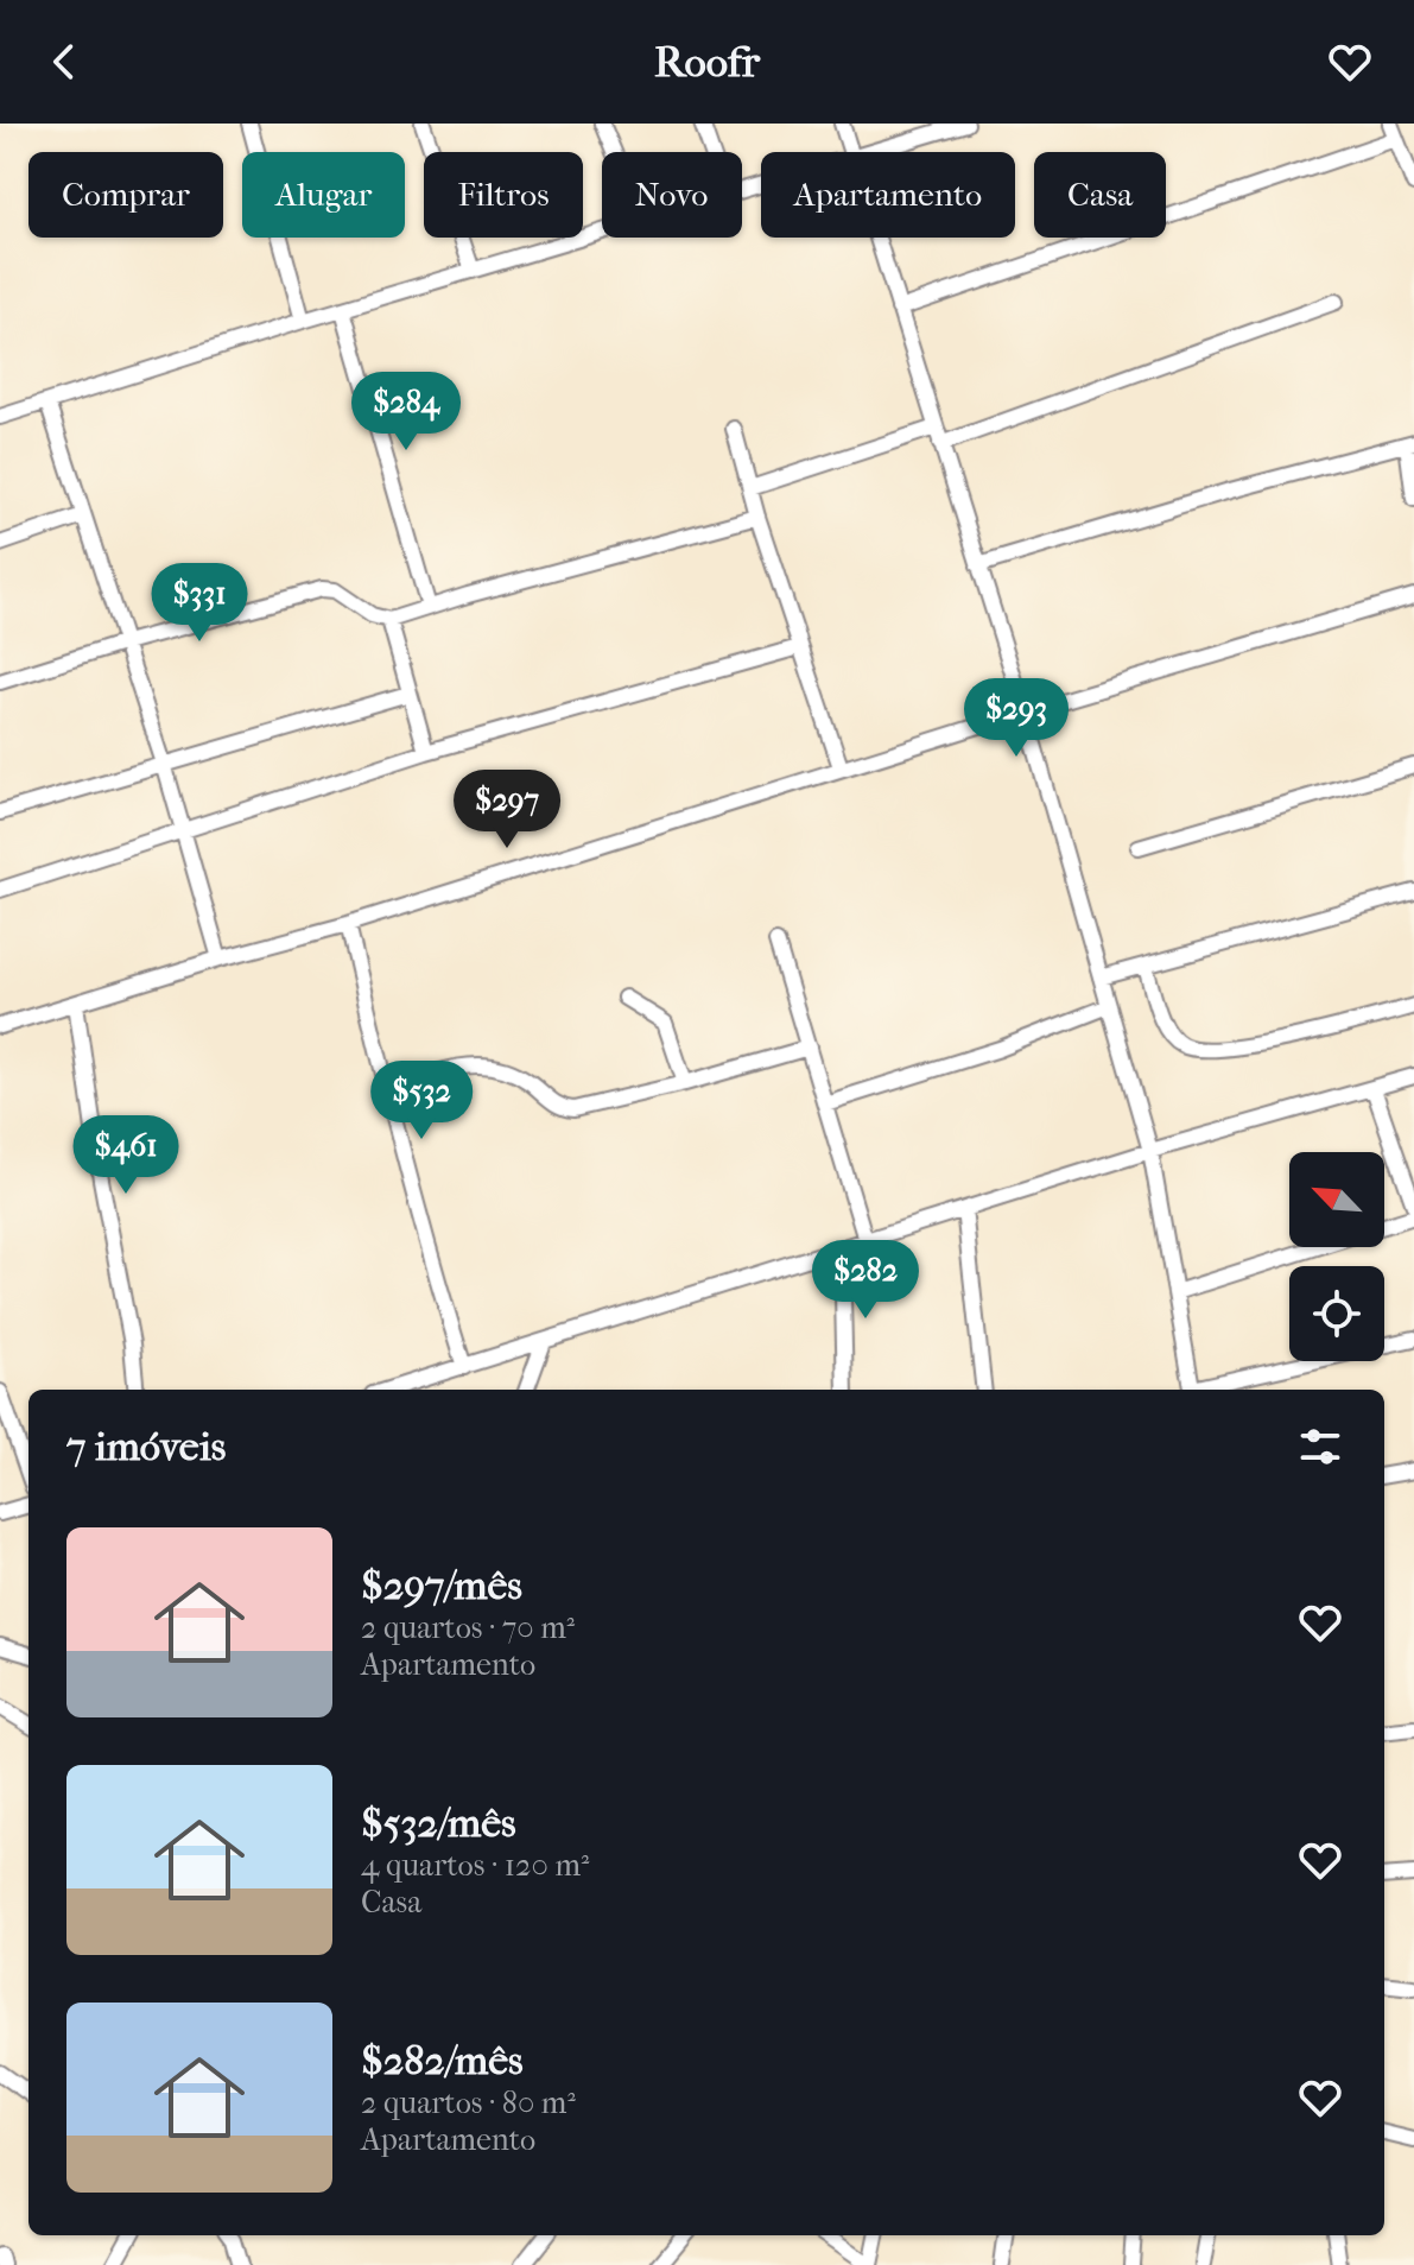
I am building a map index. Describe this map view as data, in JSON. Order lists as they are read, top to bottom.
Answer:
{
  "north": "top left",
  "page": {
    "header": "Roofr",
    "chip": [
      "Comprar",
      "Alugar",
      "Filtros",
      "Novo",
      "Apartamento",
      "Casa"
    ],
    "price": [
      "$284",
      "$331",
      "$293",
      "$297",
      "$532",
      "$461",
      "$282"
    ],
    "heading": "7 imóveis",
    "list": [
      {
        "name": "$297/mês",
        "note": "2 quartos · 70 m² · Apartamento"
      },
      {
        "name": "$532/mês",
        "note": "4 quartos · 120 m² · Casa"
      },
      {
        "name": "$282/mês",
        "note": "2 quartos · 80 m² · Apartamento"
      }
    ]
  }
}
